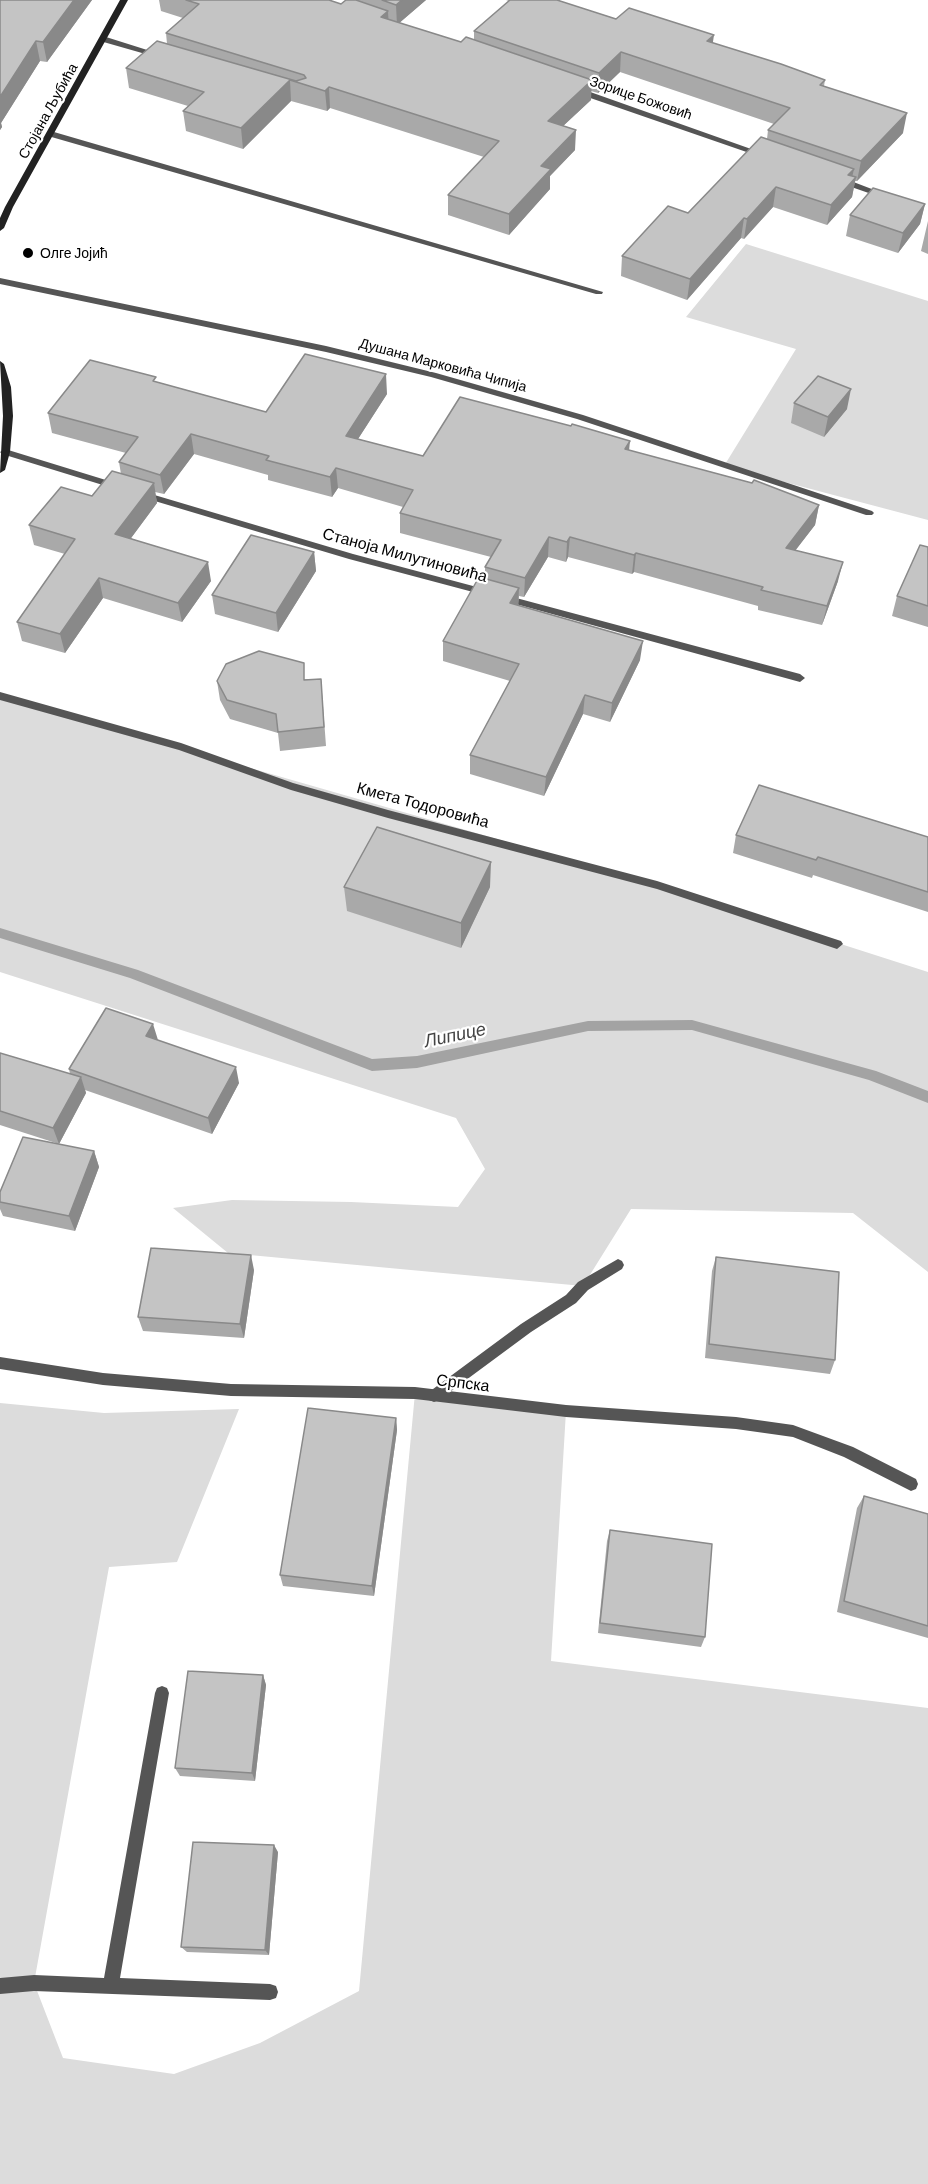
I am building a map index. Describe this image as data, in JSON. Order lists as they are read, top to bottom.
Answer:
{
  "streets": {
    "street": [
      "Зорице Божовић",
      "Стојана Љубића",
      "Душана Марковића Чипија",
      "Станоја Милутиновића",
      "Кмета Тодоровића",
      "Српска"
    ]
  },
  "water": ["Липице"],
  "places": ["Олге Јојић"]
}
